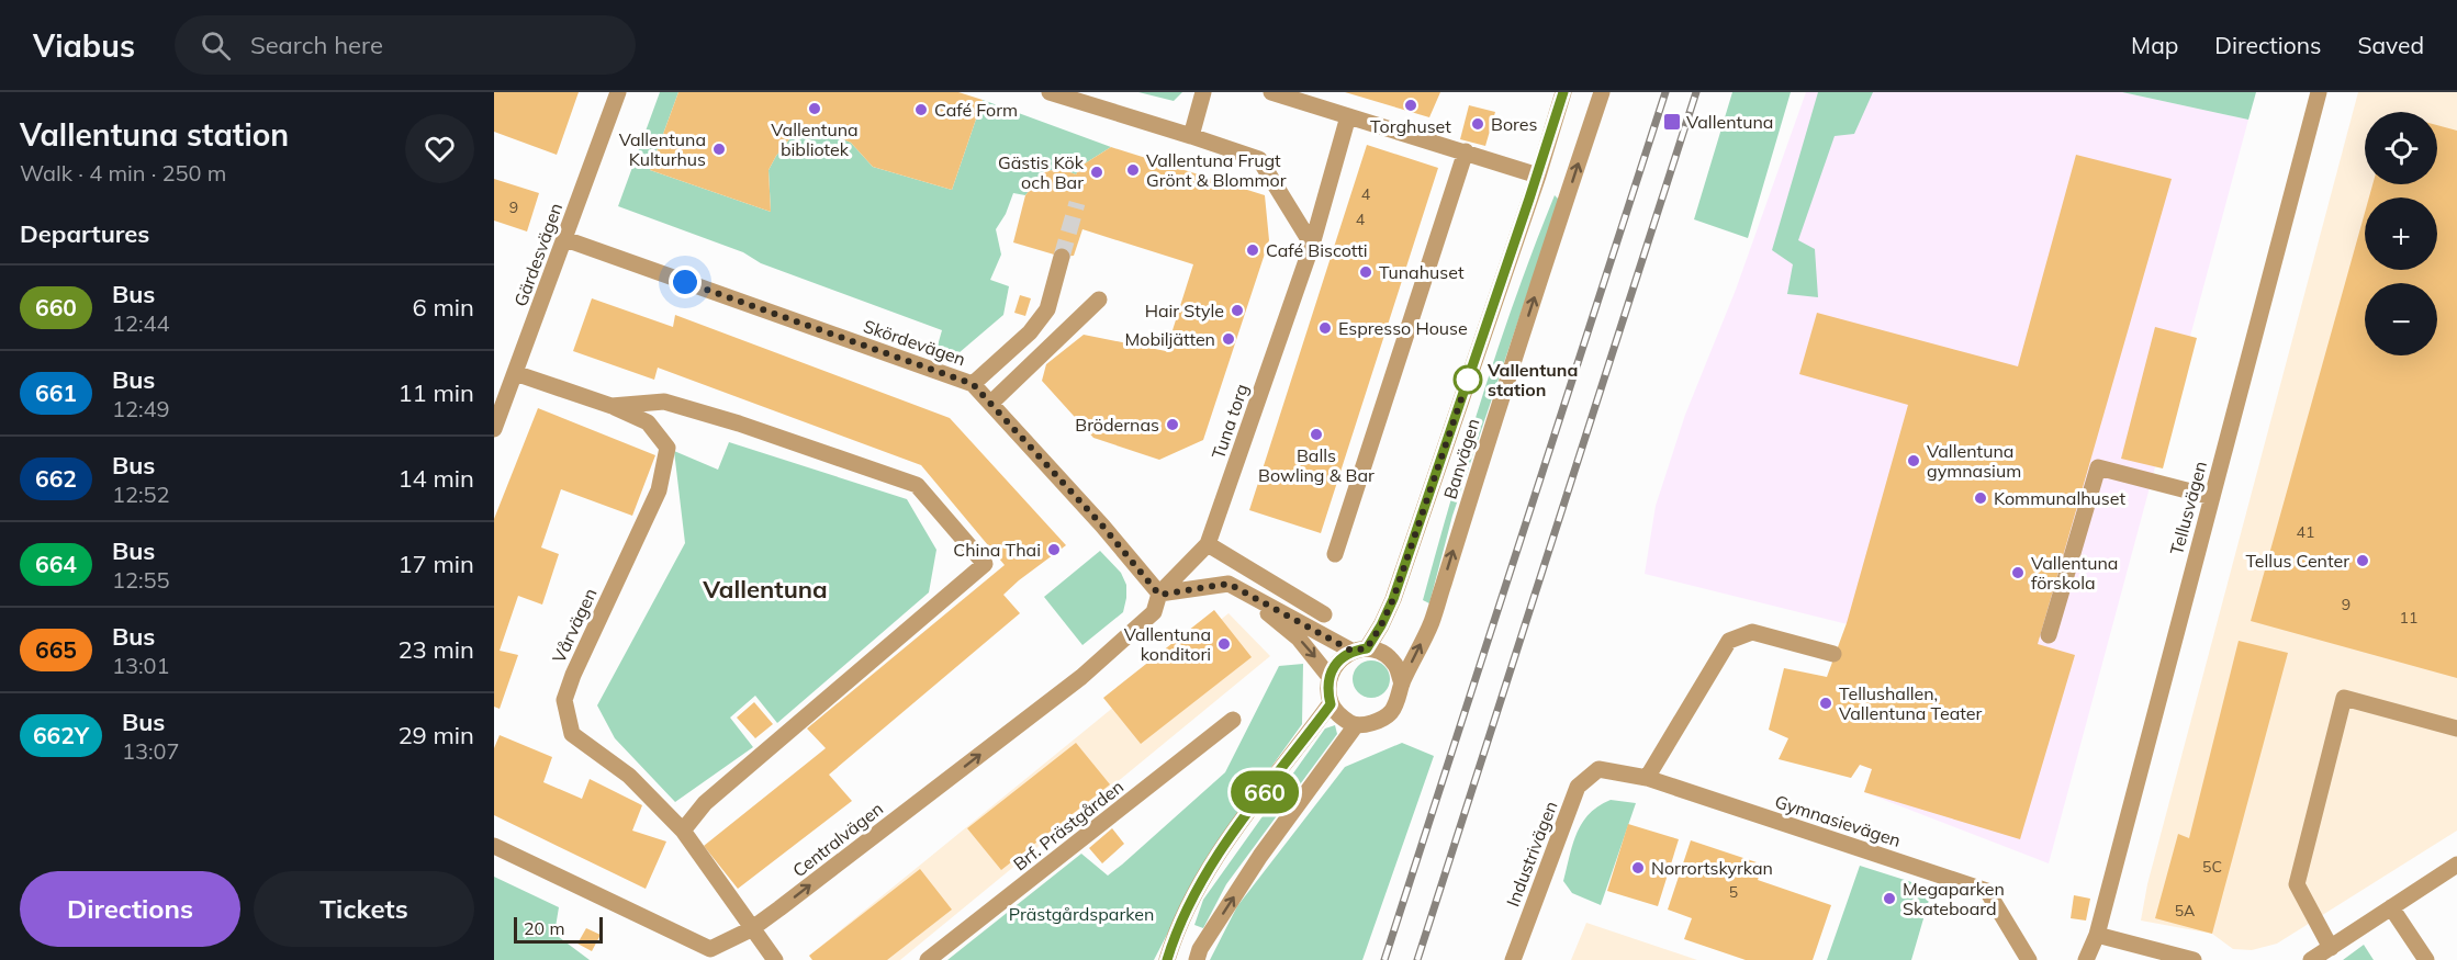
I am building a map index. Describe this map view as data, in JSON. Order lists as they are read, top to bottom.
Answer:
{
  "streets": {
    "street": [
      "Gärdesvägen",
      "Skördevägen",
      "Tuna torg",
      "Banvägen",
      "Tellusvägen",
      "Vårvägen",
      "Gymnasievägen",
      "Brf. Prästgården",
      "Centralvägen",
      "Industrivägen"
    ]
  },
  "crossings": [
    ["Gärdesvägen", "Skördevägen"],
    ["Gärdesvägen", "Vårvägen"],
    ["Skördevägen", "Tuna torg"],
    ["Skördevägen", "Centralvägen"],
    ["Tuna torg", "Centralvägen"],
    ["Vårvägen", "Centralvägen"],
    ["Gymnasievägen", "Industrivägen"]
  ],
  "one_way": ["Centralvägen"],
  "districts": ["Vallentuna"],
  "parks": ["Prästgårdsparken"],
  "places": {
    "other": [
      "Torghuset",
      "Vallentuna bibliotek",
      "Café Form",
      "Bores",
      "Vallentuna Kulturhus",
      "Vallentuna Frugt Grönt & Blommor",
      "Gästis Kök och Bar",
      "Café Biscotti",
      "Tunahuset",
      "Hair Style",
      "Espresso House",
      "Mobiljätten",
      "Vallentuna station",
      "Brödernas",
      "Balls Bowling & Bar",
      "Vallentuna gymnasium",
      "Kommunalhuset",
      "China Thai",
      "Tellus Center",
      "Vallentuna förskola",
      "Vallentuna konditori",
      "Tellushallen, Vallentuna Teater",
      "Norrortskyrkan",
      "Megaparken Skateboard"
    ],
    "transit": ["Vallentuna"]
  },
  "lines": ["bus line 660"],
  "house_numbers": [
    "4",
    "9",
    "4",
    "41",
    "9",
    "11",
    "5C",
    "5",
    "5A"
  ],
  "scale_bar": "20 m",
  "page": {
    "header": "Viabus",
    "search": "Search here",
    "nav": ["Map", "Directions", "Saved"],
    "heading": [
      ["Vallentuna station", "Walk · 4 min · 250 m"],
      "Departures"
    ],
    "on_map": "660",
    "map_buttons": ["+", "−"],
    "list": [
      {
        "mark": "660",
        "name": "Bus",
        "note": "12:44",
        "value": "6 min"
      },
      {
        "mark": "661",
        "name": "Bus",
        "note": "12:49",
        "value": "11 min"
      },
      {
        "mark": "662",
        "name": "Bus",
        "note": "12:52",
        "value": "14 min"
      },
      {
        "mark": "664",
        "name": "Bus",
        "note": "12:55",
        "value": "17 min"
      },
      {
        "mark": "665",
        "name": "Bus",
        "note": "13:01",
        "value": "23 min"
      },
      {
        "mark": "662Y",
        "name": "Bus",
        "note": "13:07",
        "value": "29 min"
      }
    ],
    "buttons": ["Directions", "Tickets"],
    "scale": "20 m"
  }
}
